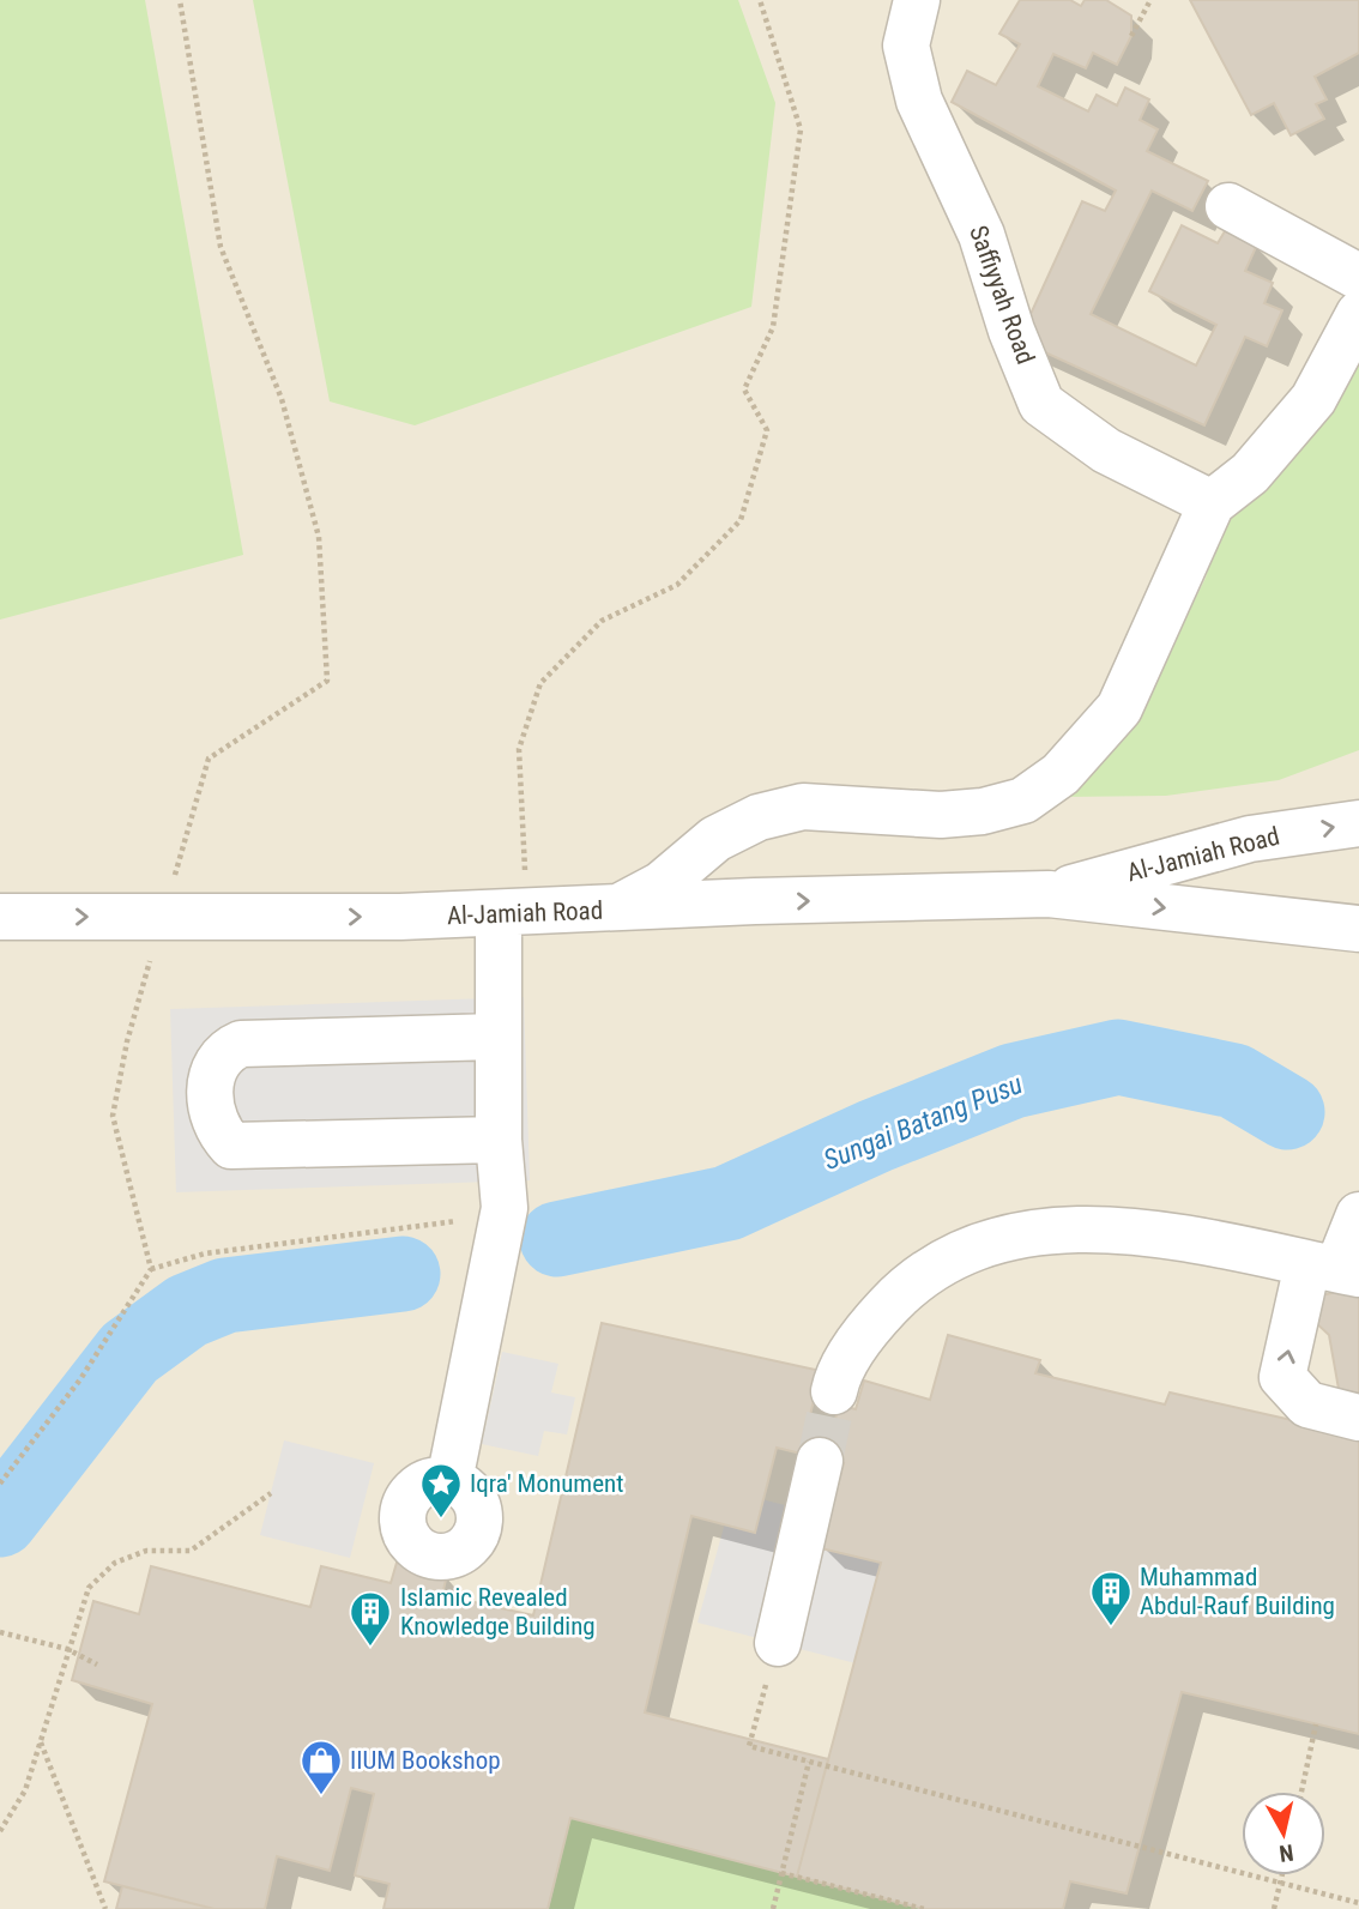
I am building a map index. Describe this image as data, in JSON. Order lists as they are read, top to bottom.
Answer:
{
  "streets": {
    "street": ["Saffiyyah Road", "Al-Jamiah Road"]
  },
  "one_way": ["Al-Jamiah Road"],
  "water": ["Sungai Batang Pusu"],
  "places": {
    "place": ["Iqra' Monument"],
    "building": ["Muhammad Abdul-Rauf Building", "Islamic Revealed Knowledge Building"],
    "shop": ["IIUM Bookshop"]
  },
  "north": "bottom"
}
